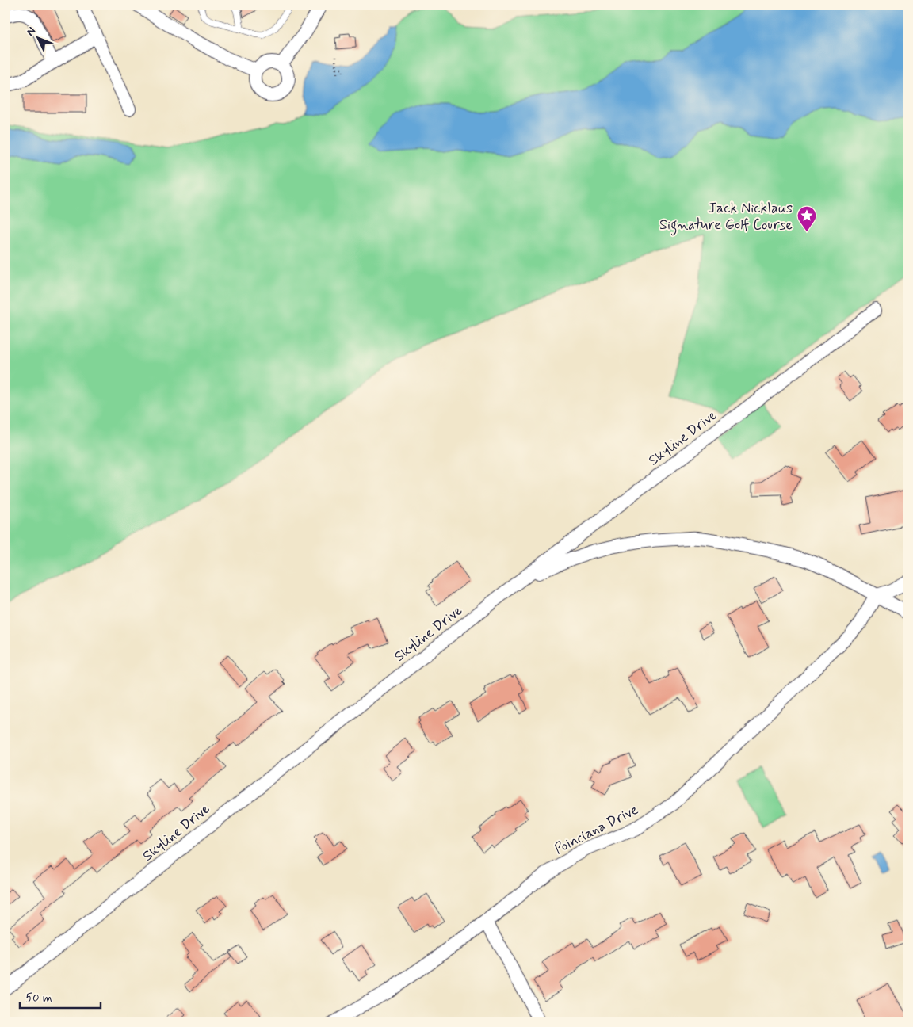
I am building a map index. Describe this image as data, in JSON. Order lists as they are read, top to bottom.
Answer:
{
  "streets": {
    "street": ["Skyline Drive", "Poinciana Drive"]
  },
  "places": {
    "place": ["Jack Nicklaus Signature Golf Course"]
  },
  "scale_bar": "50 m",
  "north": "top left"
}
